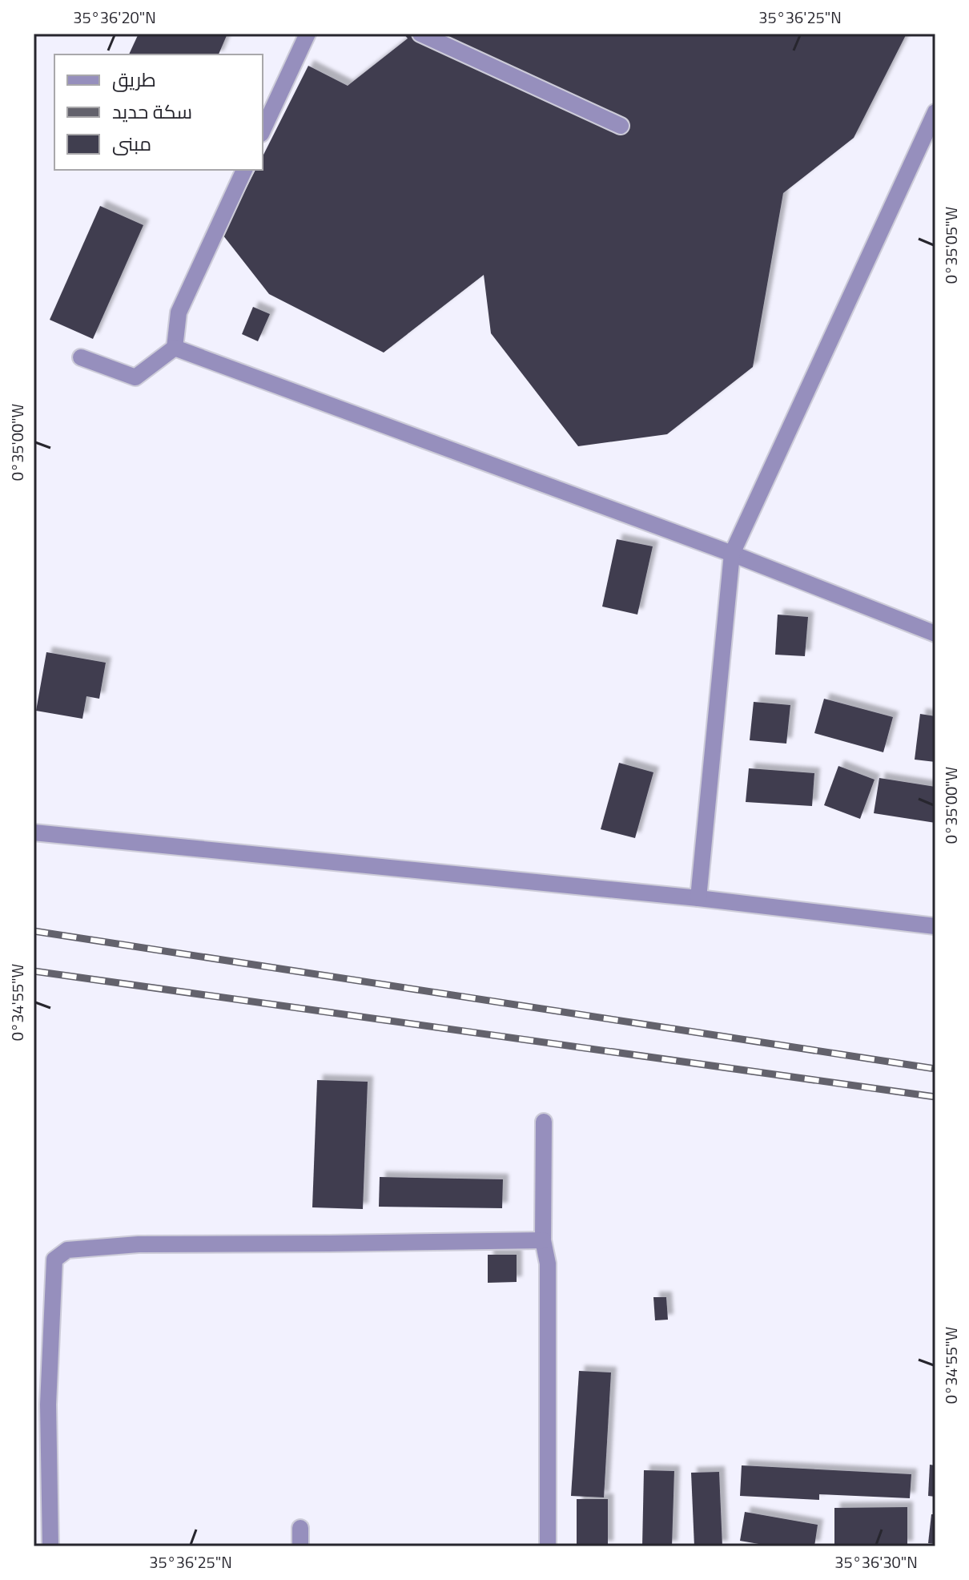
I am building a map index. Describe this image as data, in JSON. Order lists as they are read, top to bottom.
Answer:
{
  "legend": ["طريق", "سكة حديد", "مبنى"],
  "coordinates": [
    "35°36'20\"N",
    "35°36'25\"N",
    "0°35'05\"W",
    "0°35'00\"W",
    "0°34'55\"W",
    "35°36'30\"N"
  ]
}
